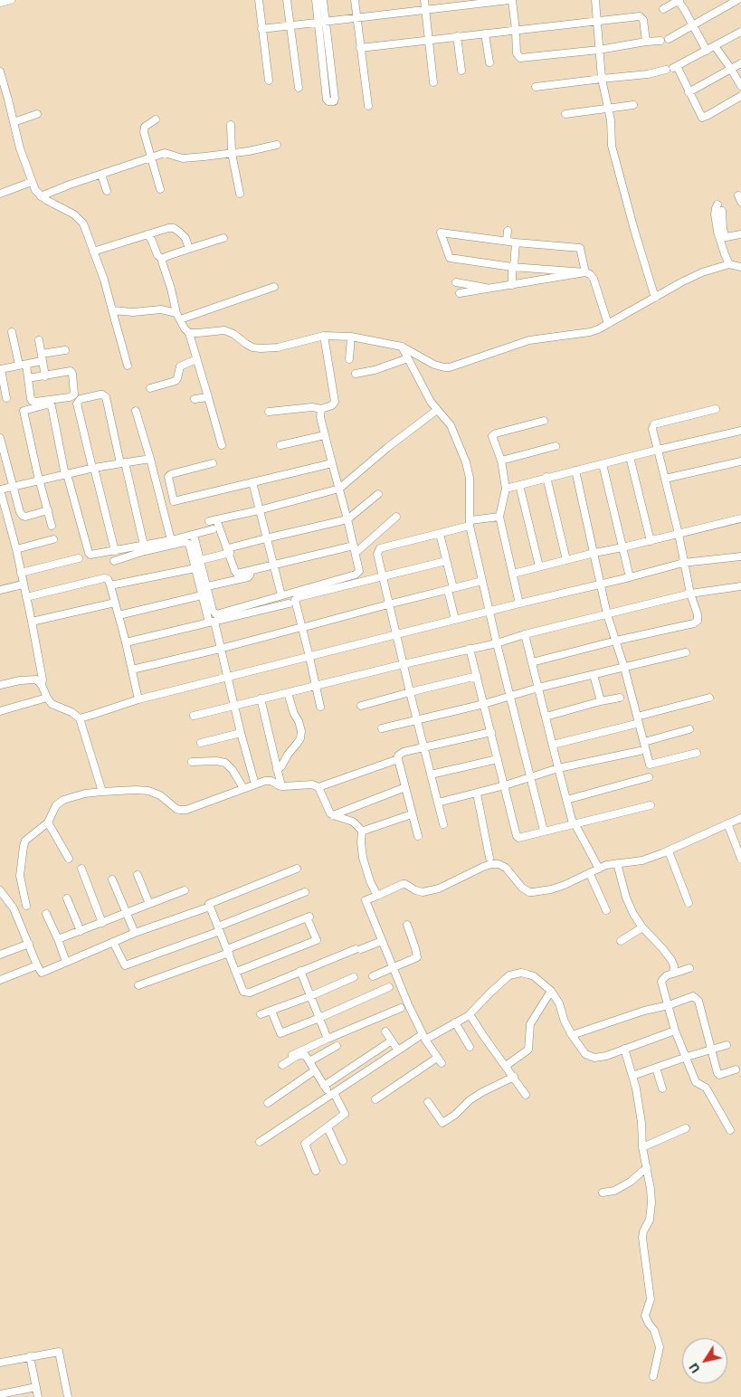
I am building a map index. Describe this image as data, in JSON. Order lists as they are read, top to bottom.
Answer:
{
  "north": "bottom left"
}
